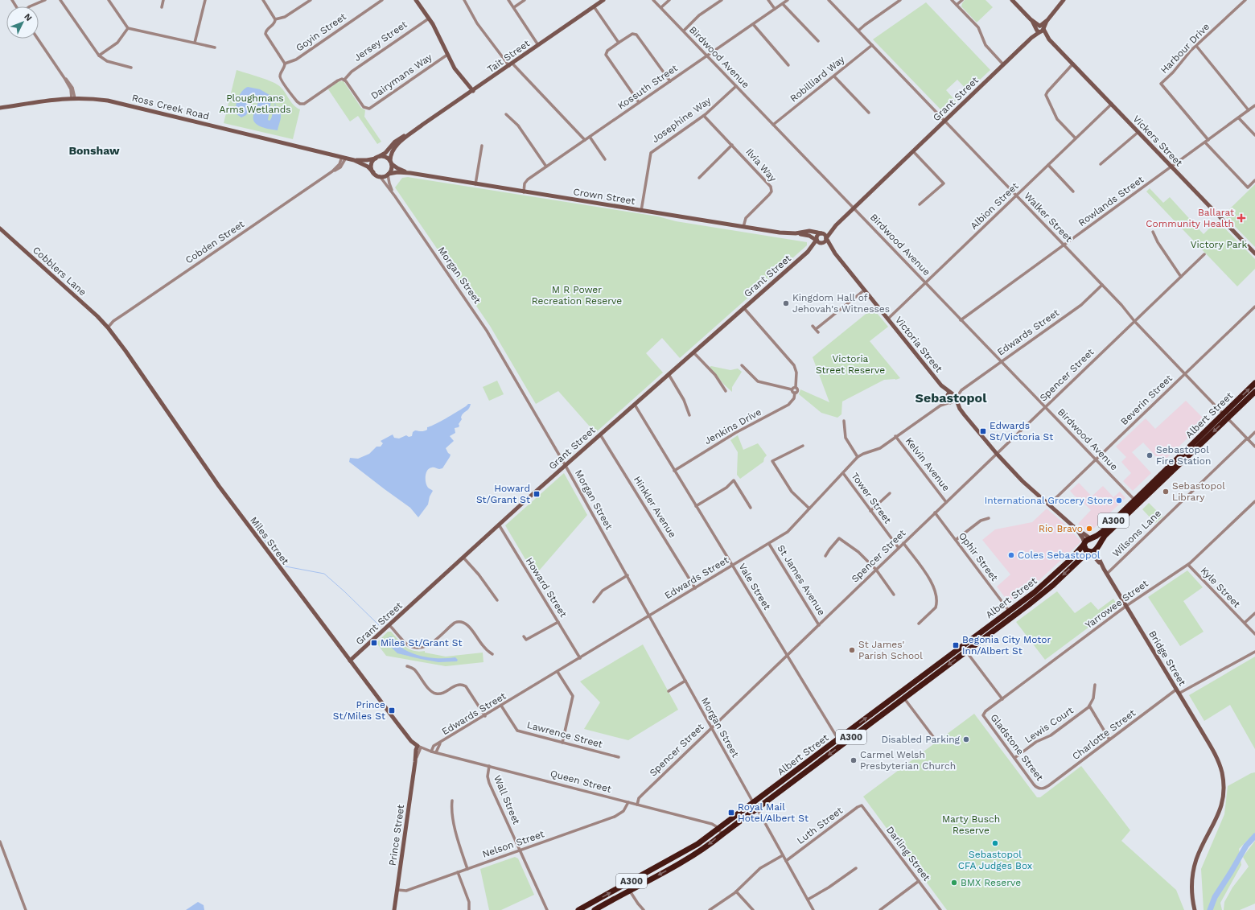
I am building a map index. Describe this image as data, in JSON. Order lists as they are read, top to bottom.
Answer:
{
  "streets": {
    "highway": ["Albert Street", "A300"],
    "street": [
      "Goyin Street",
      "Jersey Street",
      "Harbour Drive",
      "Tait Street",
      "Birdwood Avenue",
      "Dairymans Way",
      "Robilliard Way",
      "Kossuth Street",
      "Grant Street",
      "Ross Creek Road",
      "Josephine Way",
      "Vickers Street",
      "Ilvia Way",
      "Crown Street",
      "Rowlands Street",
      "Albion Street",
      "Walker Street",
      "Cobden Street",
      "Cobblers Lane",
      "Morgan Street",
      "Edwards Street",
      "Victoria Street",
      "Spencer Street",
      "Beverin Street",
      "Jenkins Drive",
      "Kelvin Avenue",
      "Tower Street",
      "Hinkler Avenue",
      "Wilsons Lane",
      "Miles Street",
      "Ophir Street",
      "St James Avenue",
      "Vale Street",
      "Howard Street",
      "Kyle Street",
      "Yarrowee Street",
      "Bridge Street",
      "Lewis Court",
      "Lawrence Street",
      "Charlotte Street",
      "Gladstone Street",
      "Queen Street",
      "Wall Street",
      "Luth Street",
      "Prince Street",
      "Nelson Street",
      "Darling Street"
    ]
  },
  "crossings": [
    ["Jersey Street", "Dairymans Way"],
    ["Harbour Drive", "Rowlands Street"],
    ["Tait Street", "Crown Street"],
    ["Tait Street", "Morgan Street"],
    ["Birdwood Avenue", "Robilliard Way"],
    ["Birdwood Avenue", "Kossuth Street"],
    ["Birdwood Avenue", "Grant Street"],
    ["Birdwood Avenue", "Josephine Way"],
    ["Birdwood Avenue", "Rowlands Street"],
    ["Birdwood Avenue", "Albion Street"],
    ["Birdwood Avenue", "Edwards Street"],
    ["Birdwood Avenue", "Spencer Street"],
    ["Birdwood Avenue", "Beverin Street"],
    ["Birdwood Avenue", "Albert Street"],
    ["Robilliard Way", "Walker Street"],
    ["Kossuth Street", "Crown Street"],
    ["Grant Street", "Vickers Street"],
    ["Grant Street", "Crown Street"],
    ["Grant Street", "Walker Street"],
    ["Grant Street", "Morgan Street"],
    ["Grant Street", "Victoria Street"],
    ["Grant Street", "Hinkler Avenue"],
    ["Grant Street", "Miles Street"],
    ["Grant Street", "Vale Street"],
    ["Grant Street", "Howard Street"],
    ["Ross Creek Road", "Cobden Street"],
    ["Josephine Way", "Ilvia Way"],
    ["Josephine Way", "Crown Street"],
    ["Vickers Street", "Rowlands Street"],
    ["Vickers Street", "Albion Street"],
    ["Ilvia Way", "Crown Street"],
    ["Crown Street", "Morgan Street"],
    ["Crown Street", "Victoria Street"],
    ["Rowlands Street", "Walker Street"],
    ["Albion Street", "Walker Street"],
    ["Albion Street", "Victoria Street"],
    ["Walker Street", "Edwards Street"],
    ["Walker Street", "Spencer Street"],
    ["Walker Street", "Beverin Street"],
    ["Walker Street", "Albert Street"],
    ["Walker Street", "Wilsons Lane"],
    ["Cobden Street", "Cobblers Lane"],
    ["Cobden Street", "Miles Street"],
    ["Cobblers Lane", "Miles Street"],
    ["Morgan Street", "Edwards Street"],
    ["Morgan Street", "Spencer Street"],
    ["Morgan Street", "Albert Street"],
    ["Edwards Street", "Victoria Street"],
    ["Edwards Street", "Kelvin Avenue"],
    ["Edwards Street", "Tower Street"],
    ["Edwards Street", "Hinkler Avenue"],
    ["Edwards Street", "Miles Street"],
    ["Edwards Street", "St James Avenue"],
    ["Edwards Street", "Vale Street"],
    ["Edwards Street", "Howard Street"],
    ["Edwards Street", "Lawrence Street"],
    ["Edwards Street", "Queen Street"],
    ["Spencer Street", "Kelvin Avenue"],
    ["Spencer Street", "Tower Street"],
    ["Spencer Street", "Ophir Street"],
    ["Spencer Street", "St James Avenue"],
    ["Spencer Street", "Vale Street"],
    ["Spencer Street", "Queen Street"],
    ["Albert Street", "Ophir Street"],
    ["Albert Street", "Vale Street"],
    ["Albert Street", "Queen Street"],
    ["Jenkins Drive", "Vale Street"],
    ["Wilsons Lane", "Bridge Street"],
    ["Miles Street", "Queen Street"],
    ["Miles Street", "Prince Street"],
    ["Kyle Street", "Yarrowee Street"],
    ["Yarrowee Street", "Bridge Street"],
    ["Yarrowee Street", "Gladstone Street"],
    ["Bridge Street", "Charlotte Street"],
    ["Lewis Court", "Gladstone Street"],
    ["Charlotte Street", "Gladstone Street"],
    ["Queen Street", "Wall Street"],
    ["Queen Street", "Nelson Street"],
    ["Wall Street", "Nelson Street"],
    ["Luth Street", "Darling Street"],
    ["Prince Street", "Nelson Street"]
  ],
  "districts": ["Bonshaw", "Sebastopol"],
  "parks": [
    "Ploughmans Arms Wetlands",
    "Victory Park",
    "M R Power Recreation Reserve",
    "Victoria Street Reserve",
    "Marty Busch Reserve"
  ],
  "places": {
    "health": ["Ballarat Community Health"],
    "other": [
      "Kingdom Hall of Jehovah's Witnesses",
      "Sebastopol Fire Station",
      "Sebastopol Library",
      "International Grocery Store",
      "Rio Bravo",
      "Coles Sebastopol",
      "St James' Parish School",
      "Disabled Parking",
      "Carmel Welsh Presbyterian Church",
      "Sebastopol CFA Judges Box",
      "BMX Reserve"
    ],
    "transit": [
      "Edwards St/Victoria St",
      "Howard St/Grant St",
      "Miles St/Grant St",
      "Begonia City Motor Inn/Albert St",
      "Prince St/Miles St",
      "Royal Mail Hotel/Albert St"
    ]
  },
  "north": "top right"
}
